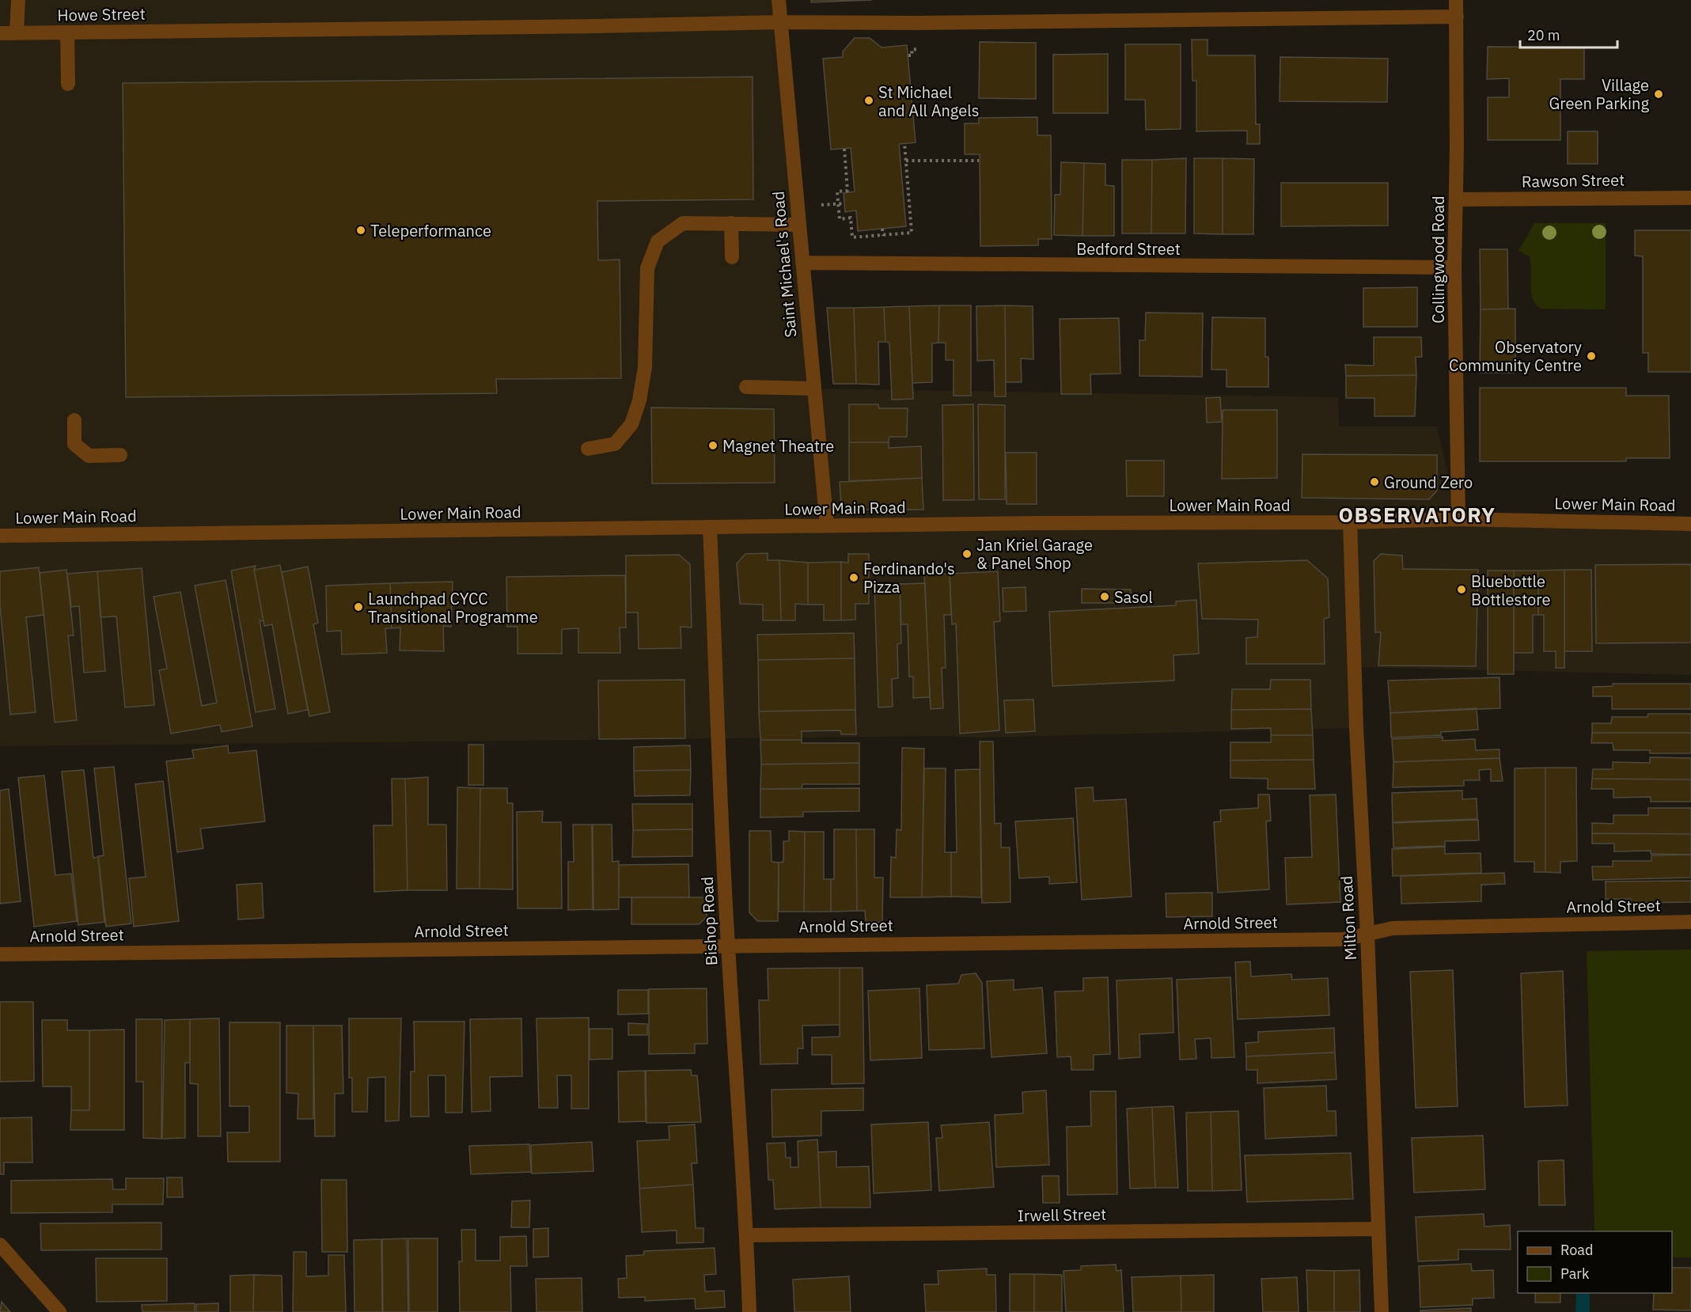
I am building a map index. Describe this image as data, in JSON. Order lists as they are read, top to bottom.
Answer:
{
  "streets": {
    "street": [
      "Howe Street",
      "Rawson Street",
      "Bedford Street",
      "Collingwood Road",
      "Saint Michael's Road",
      "Lower Main Road",
      "Arnold Street",
      "Milton Road",
      "Bishop Road",
      "Irwell Street"
    ]
  },
  "crossings": [
    ["Howe Street", "Collingwood Road"],
    ["Howe Street", "Saint Michael's Road"],
    ["Rawson Street", "Collingwood Road"],
    ["Bedford Street", "Collingwood Road"],
    ["Bedford Street", "Saint Michael's Road"],
    ["Collingwood Road", "Lower Main Road"],
    ["Saint Michael's Road", "Lower Main Road"],
    ["Lower Main Road", "Milton Road"],
    ["Lower Main Road", "Bishop Road"],
    ["Arnold Street", "Milton Road"],
    ["Arnold Street", "Bishop Road"],
    ["Milton Road", "Irwell Street"],
    ["Bishop Road", "Irwell Street"]
  ],
  "districts": ["OBSERVATORY"],
  "places": [
    "Village Green Parking",
    "St Michael and All Angels",
    "Teleperformance",
    "Observatory Community Centre",
    "Magnet Theatre",
    "Ground Zero",
    "Jan Kriel Garage & Panel Shop",
    "Ferdinando's Pizza",
    "Bluebottle Bottlestore",
    "Sasol",
    "Launchpad CYCC Transitional Programme"
  ],
  "legend": ["Road", "Park"],
  "scale_bar": "20 m"
}
